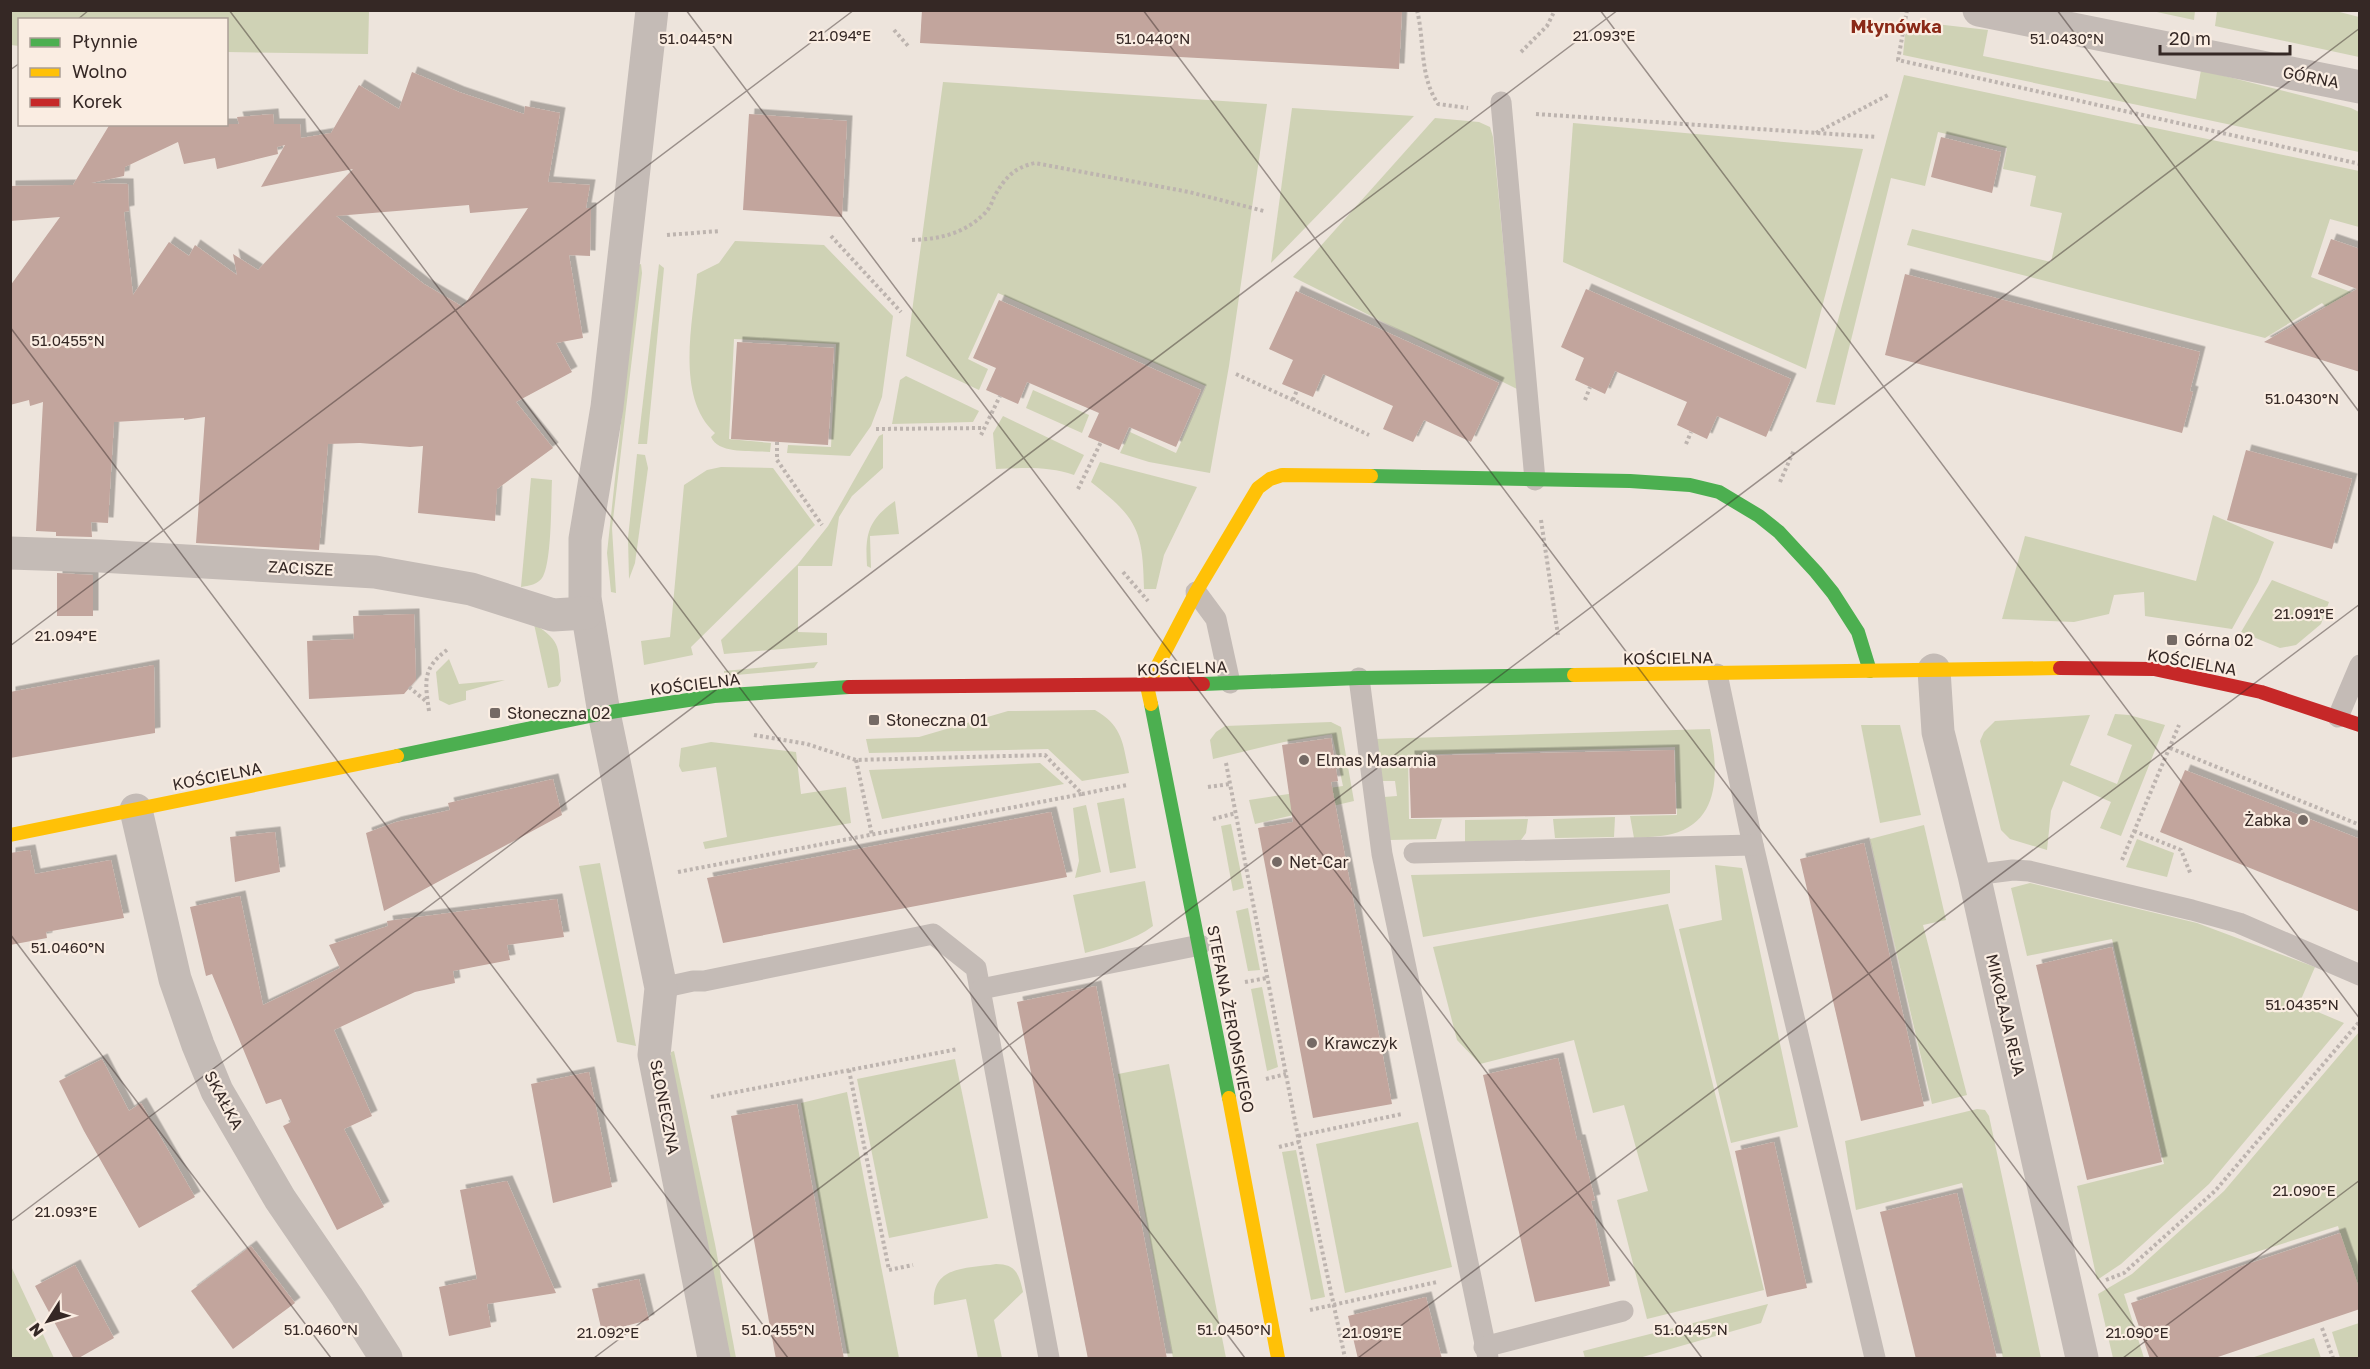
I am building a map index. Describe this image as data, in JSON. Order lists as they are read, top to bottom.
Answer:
{
  "streets": {
    "street": [
      "GÓRNA",
      "ZACISZE",
      "KOŚCIELNA",
      "MIKOŁAJA REJA",
      "STEFANA ŻEROMSKIEGO",
      "SKAŁKA",
      "SŁONECZNA"
    ]
  },
  "crossings": [
    ["ZACISZE", "SŁONECZNA"],
    ["KOŚCIELNA", "MIKOŁAJA REJA"],
    ["KOŚCIELNA", "STEFANA ŻEROMSKIEGO"],
    ["KOŚCIELNA", "SKAŁKA"],
    ["KOŚCIELNA", "SŁONECZNA"]
  ],
  "districts": ["Młynówka"],
  "places": {
    "transit": ["Górna 02", "Słoneczna 02", "Słoneczna 01"],
    "other": [
      "Elmas Masarnia",
      "Żabka",
      "Net-Car",
      "Krawczyk"
    ]
  },
  "legend": ["Płynnie", "Wolno", "Korek"],
  "scale_bar": "20 m",
  "north": "bottom left",
  "coordinates": [
    "21.094°E",
    "21.093°E",
    "51.0445°N",
    "51.0440°N",
    "51.0430°N",
    "51.0455°N",
    "21.091°E",
    "51.0460°N",
    "51.0435°N",
    "21.090°E",
    "51.0450°N",
    "21.092°E"
  ]
}
